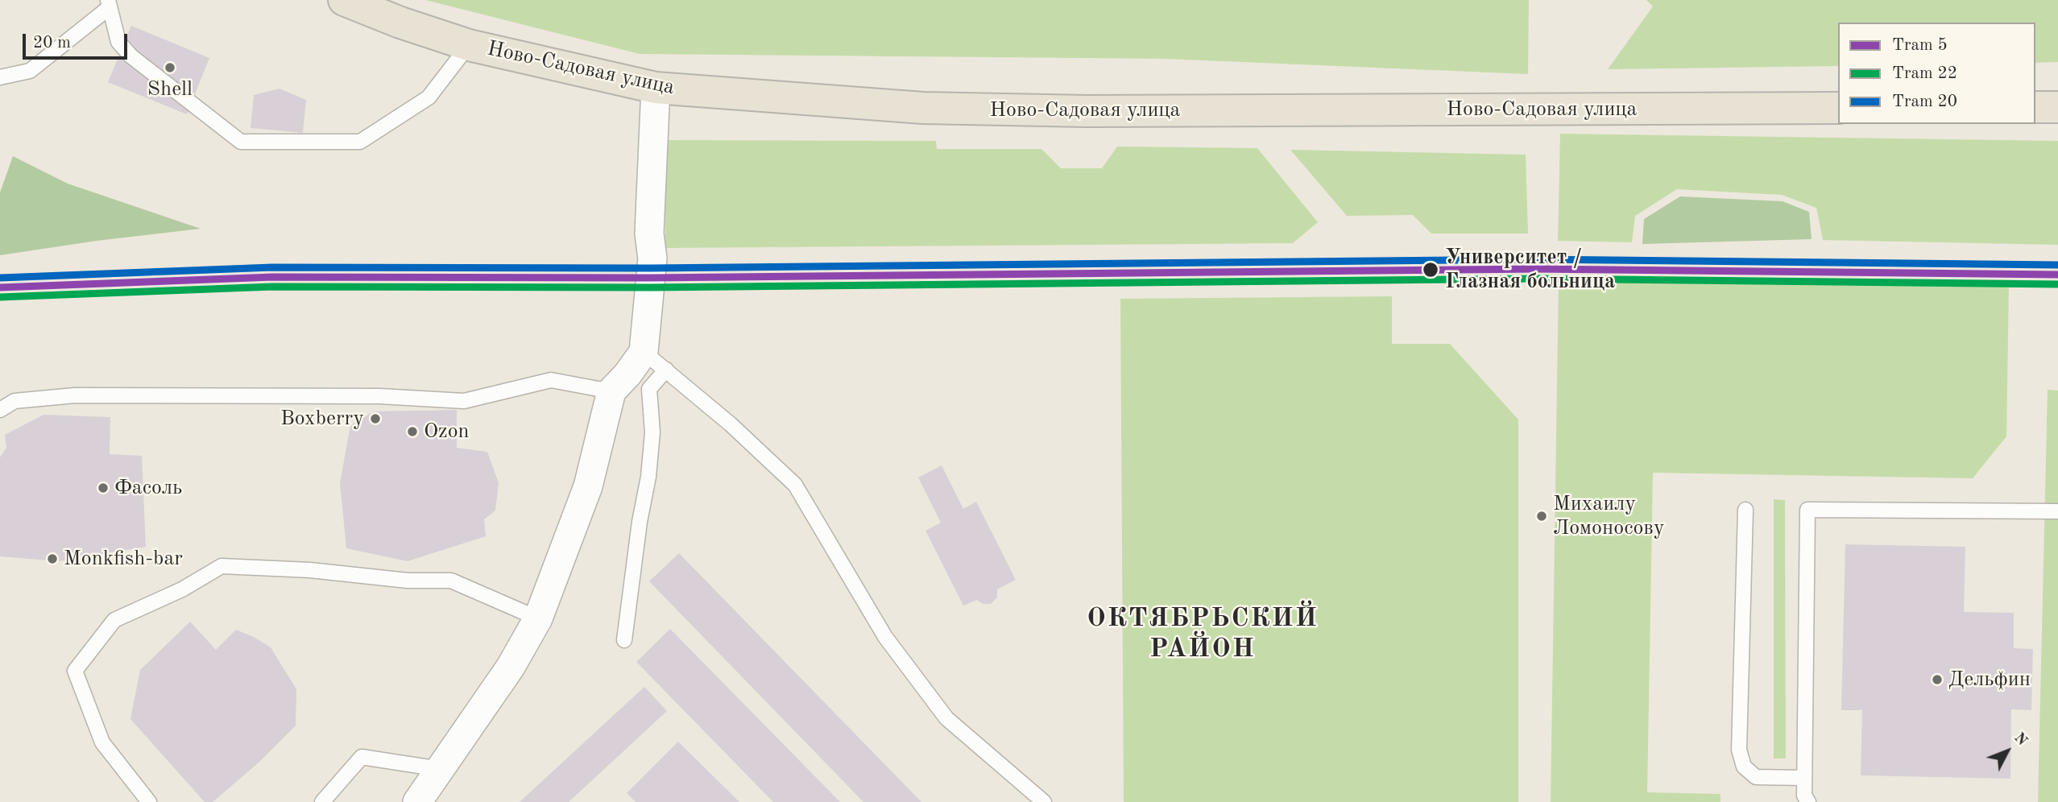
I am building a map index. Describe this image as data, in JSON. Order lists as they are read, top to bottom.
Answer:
{
  "streets": {
    "main road": ["Ново-Садовая улица"]
  },
  "districts": ["ОКТЯБРЬСКИЙ РАЙОН"],
  "places": [
    "Shell",
    "Университет / Глазная больница",
    "Boxberry",
    "Ozon",
    "Фасоль",
    "Михаилу Ломоносову",
    "Monkfish-bar",
    "Дельфин"
  ],
  "lines": ["tram line 20", "tram line 5", "tram line 22"],
  "legend": ["Tram 5", "Tram 22", "Tram 20"],
  "scale_bar": "20 m",
  "north": "top right"
}
